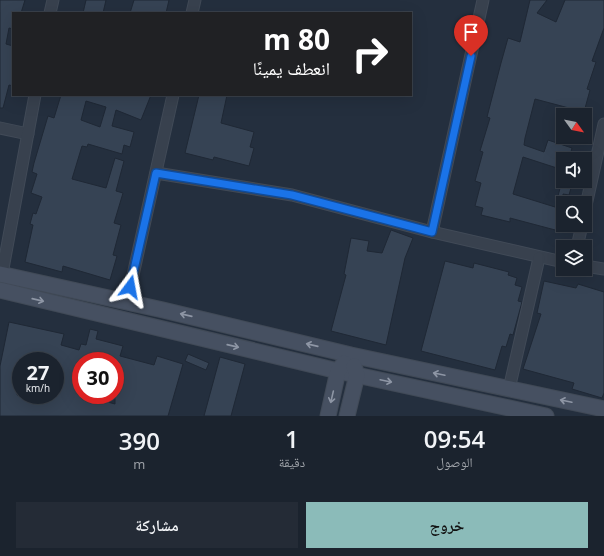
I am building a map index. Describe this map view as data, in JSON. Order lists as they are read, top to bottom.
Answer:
{
  "north": "bottom right",
  "page": {
    "turn": ["80 m", "انعطف يمينًا"],
    "speed": "27 km/h",
    "limit": "30",
    "eta": [
      "09:54",
      "الوصول",
      "1",
      "دقيقة",
      "390",
      "m"
    ],
    "buttons": ["خروج", "مشاركة"]
  }
}
